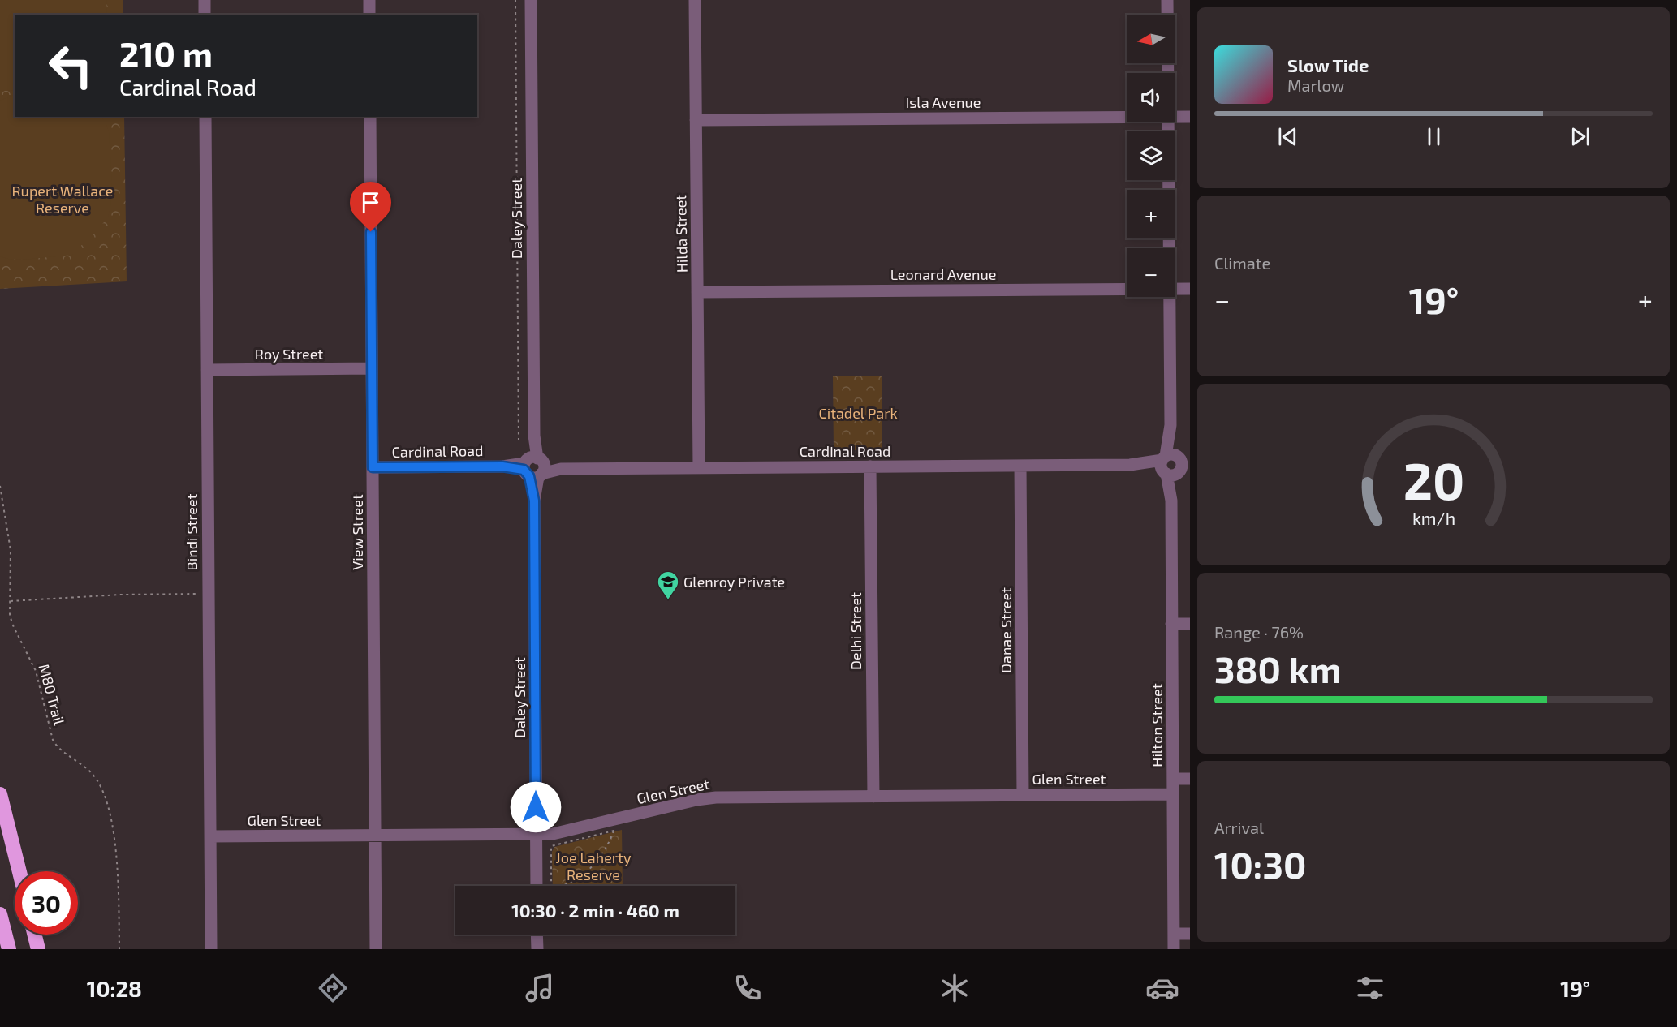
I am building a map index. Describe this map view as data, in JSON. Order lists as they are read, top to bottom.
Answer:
{
  "streets": {
    "street": [
      "Isla Avenue",
      "Daley Street",
      "Hilda Street",
      "Leonard Avenue",
      "Roy Street",
      "Cardinal Road",
      "Bindi Street",
      "View Street",
      "Danae Street",
      "Delhi Street",
      "Hilton Street",
      "Glen Street"
    ],
    "path": ["M80 Trail"]
  },
  "crossings": [
    ["Isla Avenue", "Hilda Street"],
    ["Daley Street", "Cardinal Road"],
    ["Daley Street", "Glen Street"],
    ["Hilda Street", "Leonard Avenue"],
    ["Hilda Street", "Cardinal Road"],
    ["Roy Street", "Bindi Street"],
    ["Roy Street", "View Street"],
    ["Cardinal Road", "View Street"],
    ["Cardinal Road", "Danae Street"],
    ["Cardinal Road", "Delhi Street"],
    ["Cardinal Road", "Hilton Street"],
    ["Bindi Street", "Glen Street"],
    ["View Street", "Glen Street"],
    ["Danae Street", "Glen Street"],
    ["Delhi Street", "Glen Street"],
    ["Hilton Street", "Glen Street"]
  ],
  "parks": ["Rupert Wallace Reserve", "Citadel Park", "Joe Laherty Reserve"],
  "places": {
    "school or university": ["Glenroy Private"]
  },
  "north": "left",
  "page": {
    "map_buttons": ["+", "−"],
    "turn": ["210 m", "Cardinal Road"],
    "song": ["Slow Tide", "Marlow"],
    "tile": [
      "Climate",
      ["Range · 76%", "380 km"],
      ["Arrival", "10:30"]
    ],
    "heat": ["−", "19°", "+"],
    "limit": "30",
    "trip": "10:30 · 2 min · 460 m",
    "tabs": ["10:28", "19°"],
    "gauge": ["20", "km/h"]
  }
}
